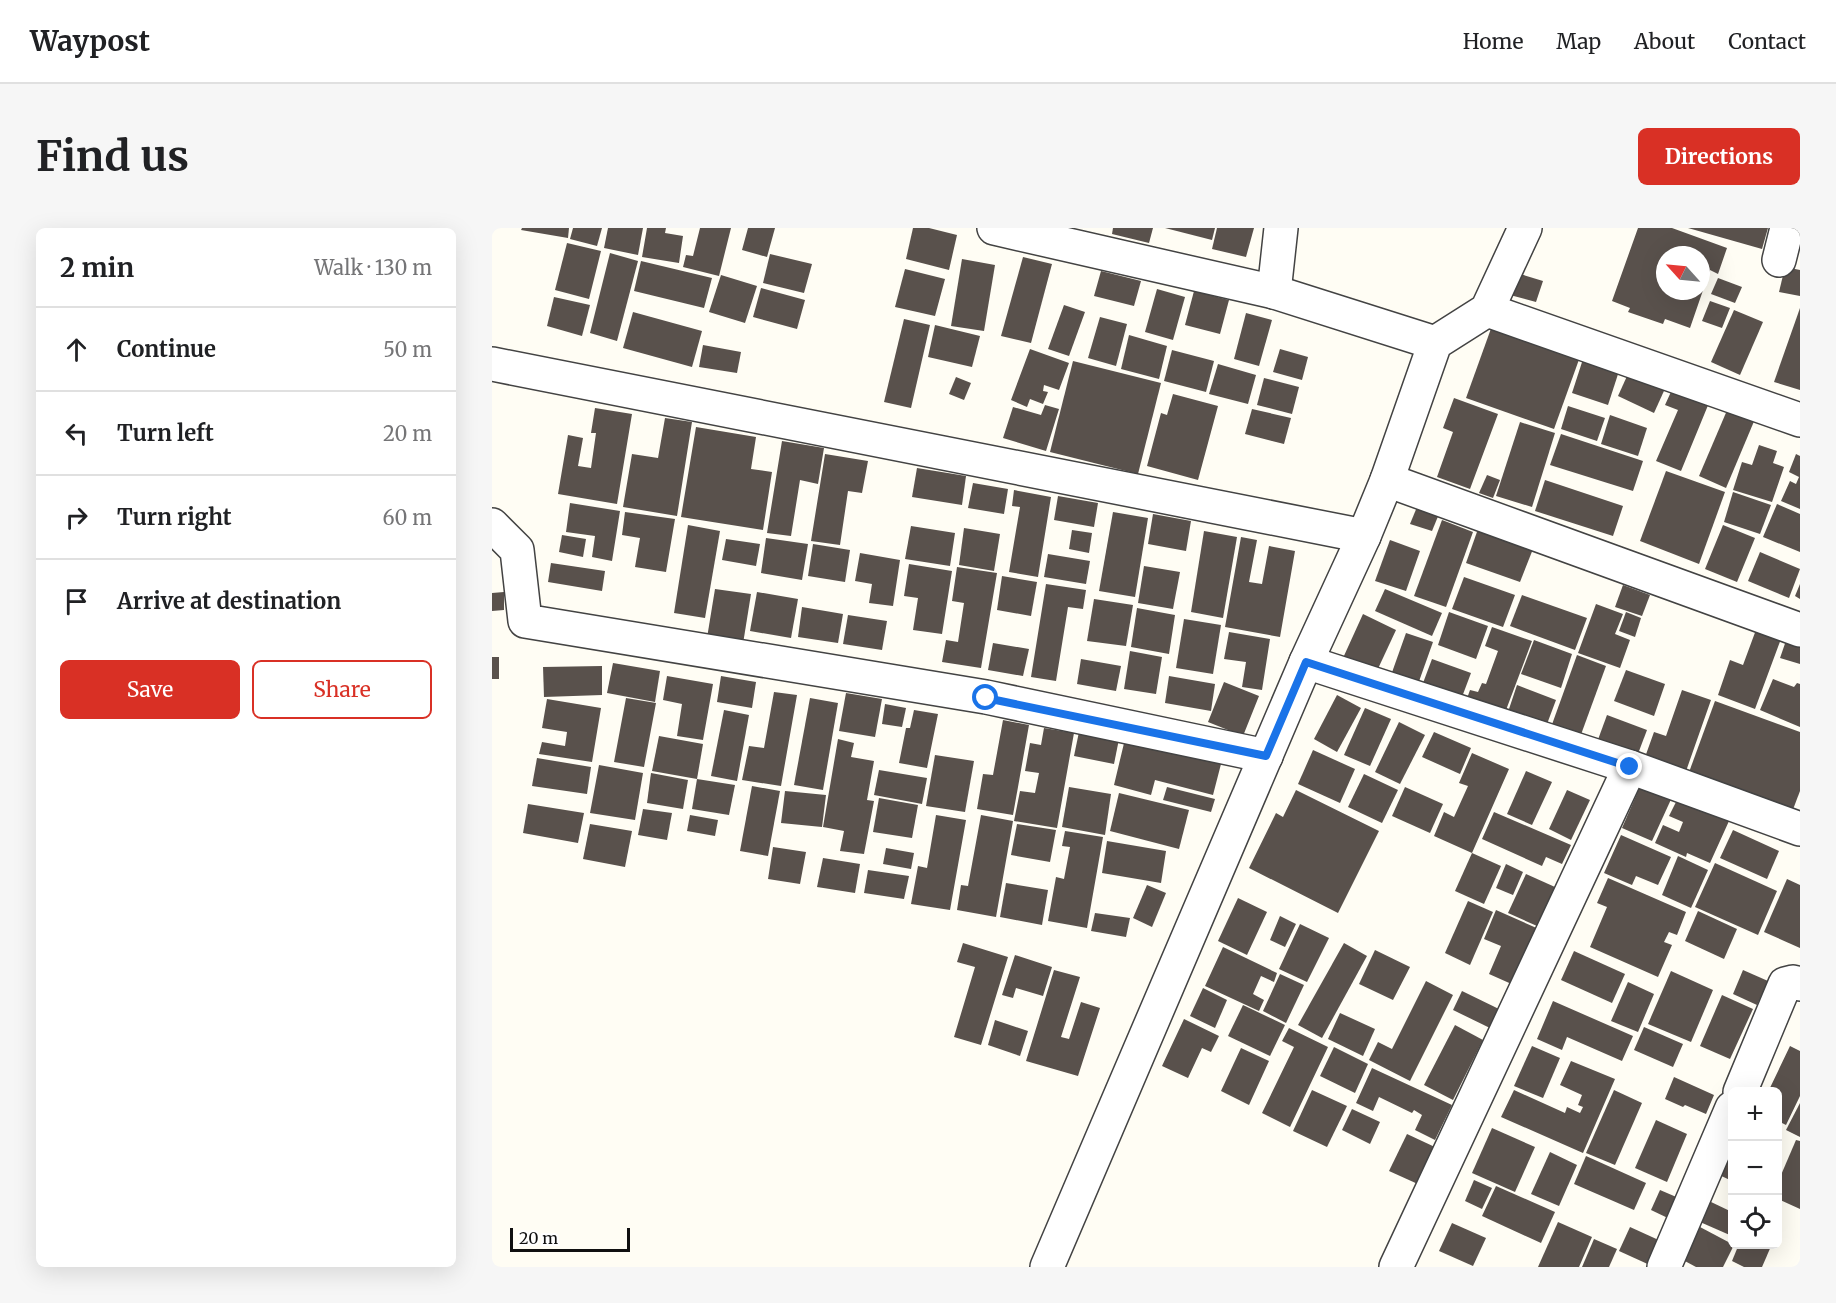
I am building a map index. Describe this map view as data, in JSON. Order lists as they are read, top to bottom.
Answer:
{
  "scale_bar": "20 m",
  "north": "top left",
  "page": {
    "header": "Waypost",
    "nav": [
      "Home",
      "Map",
      "About",
      "Contact"
    ],
    "buttons": [
      "Directions",
      ["Save", "Share"]
    ],
    "title": "Find us",
    "heading": ["2 min", "Walk · 130 m"],
    "list": [
      ["Continue", "50 m"],
      ["Turn left", "20 m"],
      ["Turn right", "60 m"],
      "Arrive at destination"
    ],
    "map_buttons": ["+", "−"],
    "scale": "20 m"
  }
}
